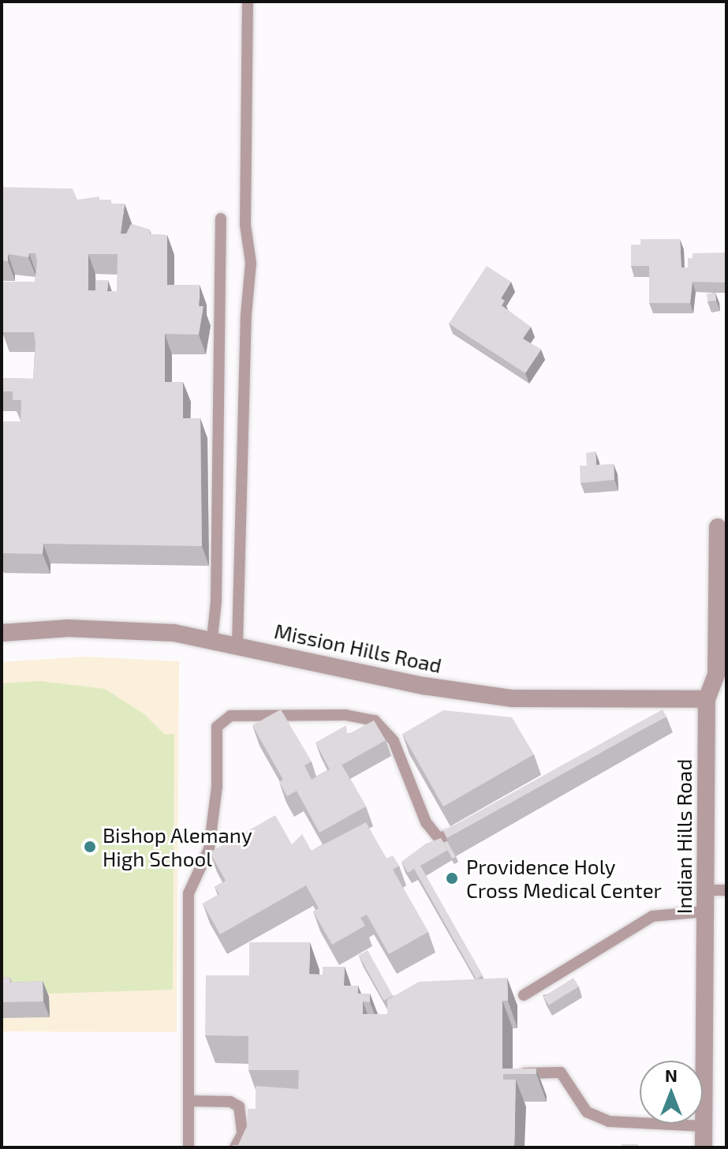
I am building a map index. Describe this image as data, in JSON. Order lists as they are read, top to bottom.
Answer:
{
  "streets": {
    "street": ["Mission Hills Road", "Indian Hills Road"]
  },
  "crossings": [
    ["Mission Hills Road", "Indian Hills Road"]
  ],
  "places": ["Bishop Alemany High School", "Providence Holy Cross Medical Center"],
  "north": "top"
}
